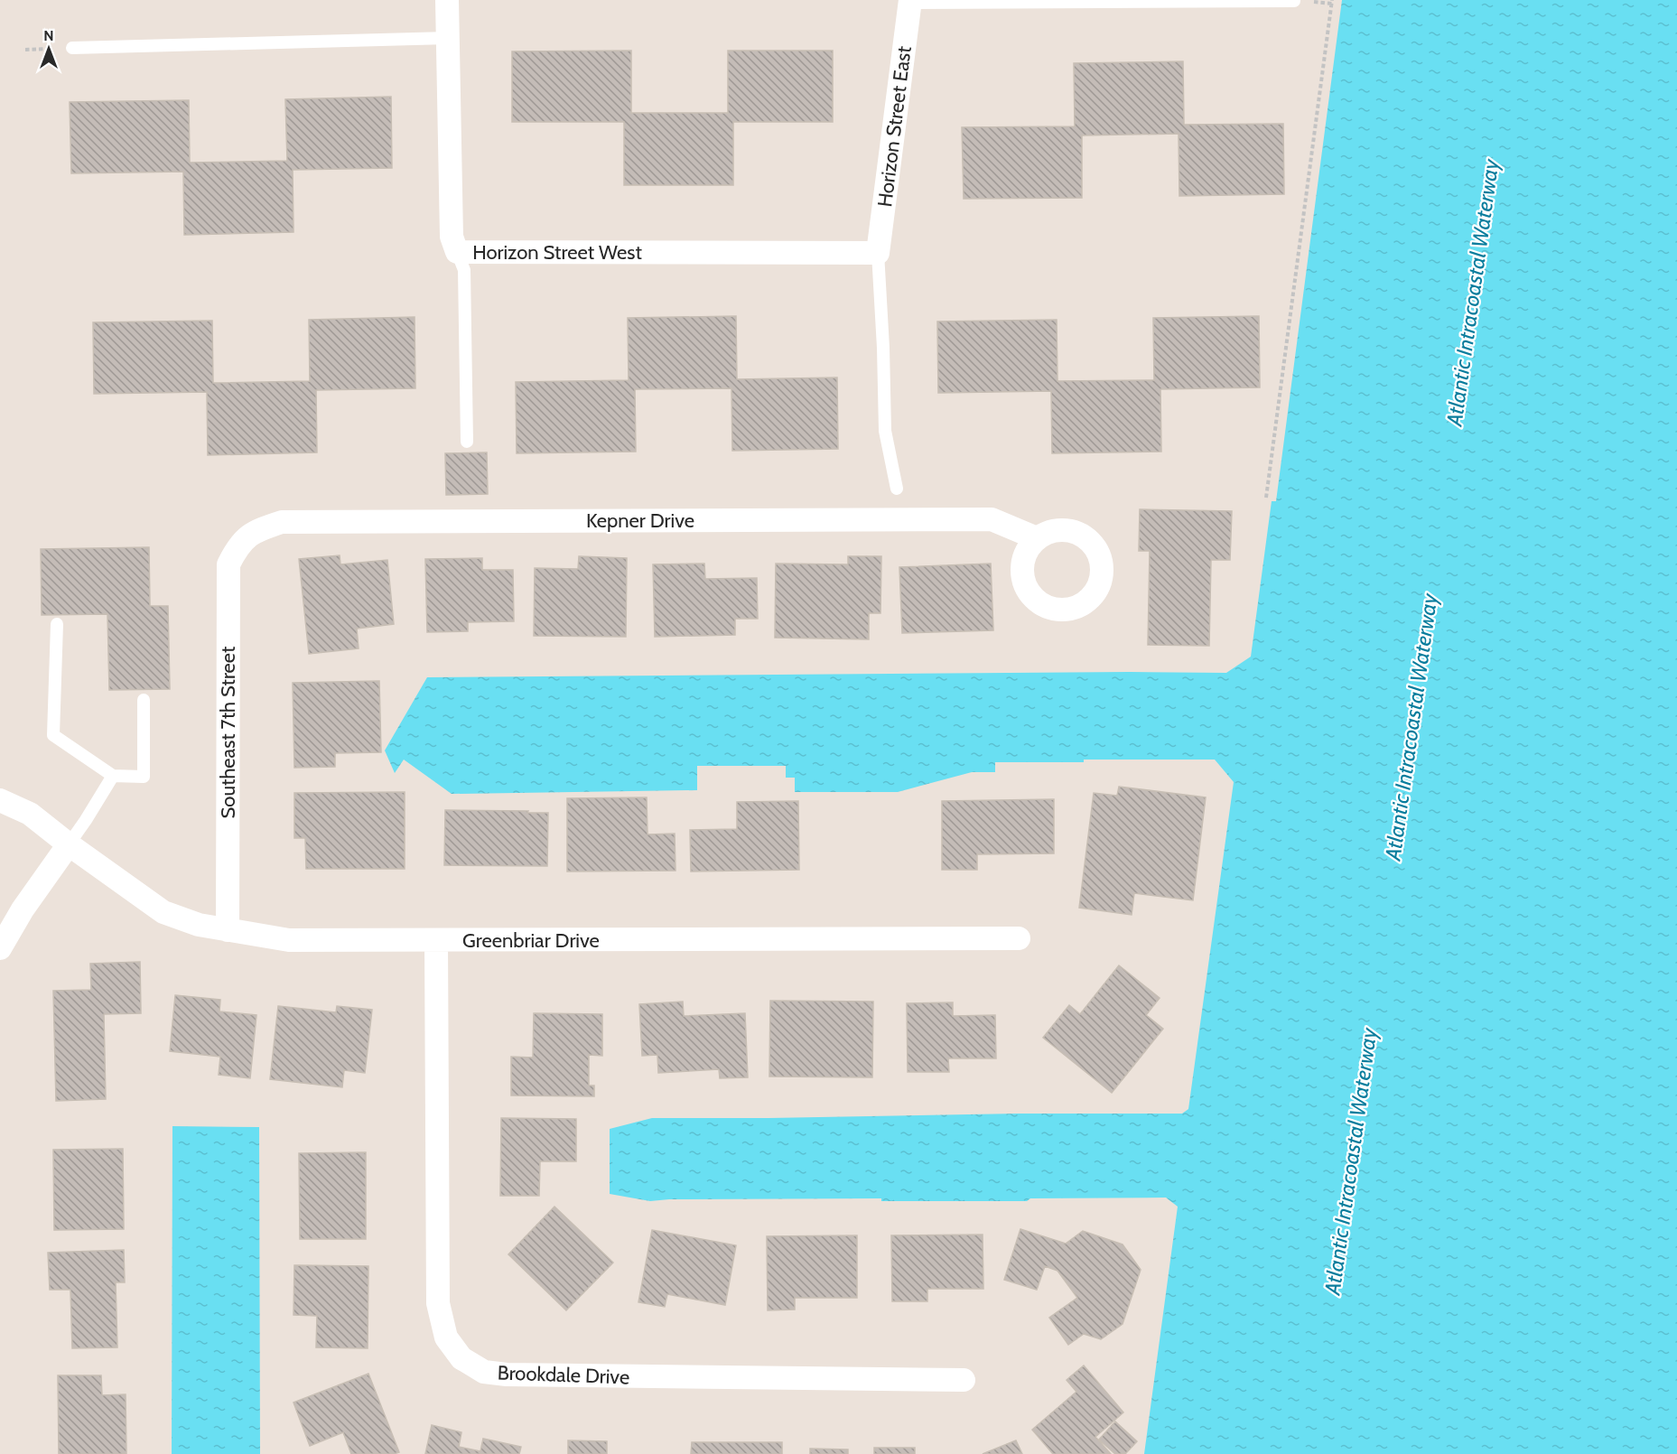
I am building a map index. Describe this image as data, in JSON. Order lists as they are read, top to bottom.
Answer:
{
  "streets": {
    "street": [
      "Horizon Street East",
      "Horizon Street West",
      "Kepner Drive",
      "Southeast 7th Street",
      "Greenbriar Drive",
      "Brookdale Drive"
    ]
  },
  "crossings": [
    ["Horizon Street East", "Horizon Street West"],
    ["Kepner Drive", "Southeast 7th Street"],
    ["Southeast 7th Street", "Greenbriar Drive"],
    ["Greenbriar Drive", "Brookdale Drive"]
  ],
  "water": ["Atlantic Intracoastal Waterway"],
  "north": "top"
}
